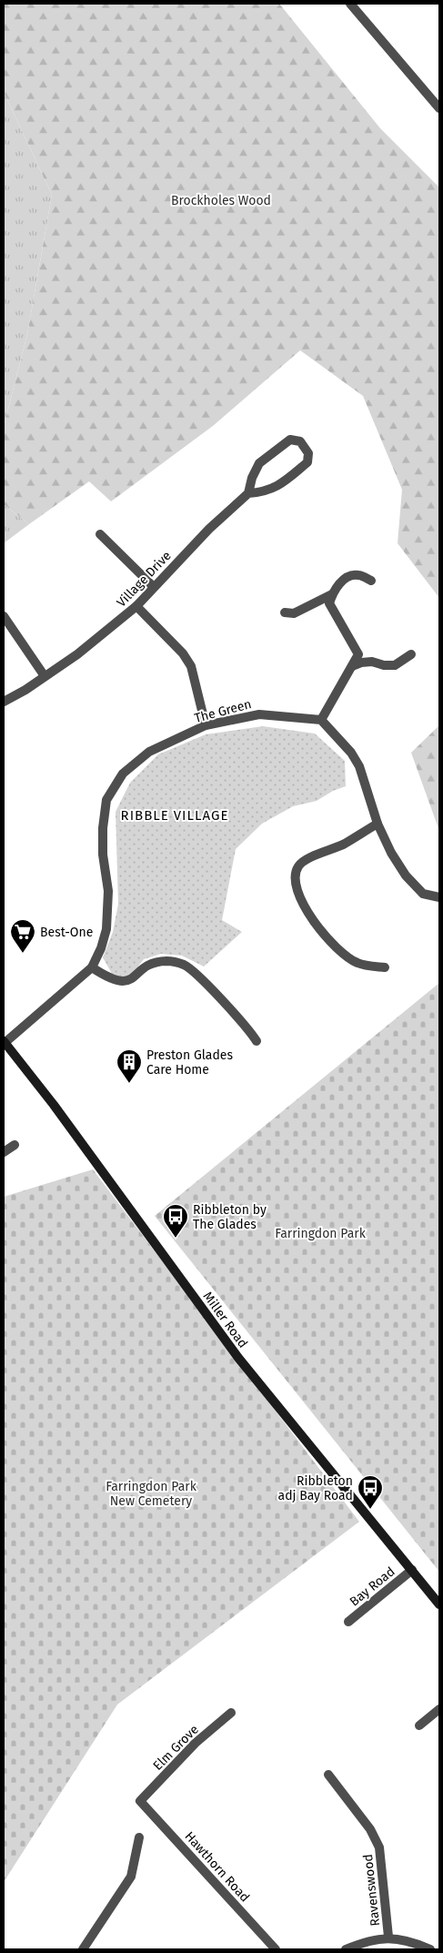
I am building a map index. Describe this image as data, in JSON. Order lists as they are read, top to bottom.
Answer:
{
  "streets": {
    "street": [
      "Village Drive",
      "The Green",
      "Miller Road",
      "Bay Road",
      "Elm Grove",
      "Hawthorn Road",
      "Ravenswood"
    ]
  },
  "crossings": [
    ["The Green", "Miller Road"],
    ["Miller Road", "Bay Road"],
    ["Elm Grove", "Hawthorn Road"]
  ],
  "districts": ["RIBBLE VILLAGE"],
  "parks": ["Brockholes Wood", "Farringdon Park", "Farringdon Park New Cemetery"],
  "places": {
    "supermarket": ["Best-One"],
    "building": ["Preston Glades Care Home"],
    "bus stop": ["Ribbleton by The Glades", "Ribbleton adj Bay Road"]
  }
}
